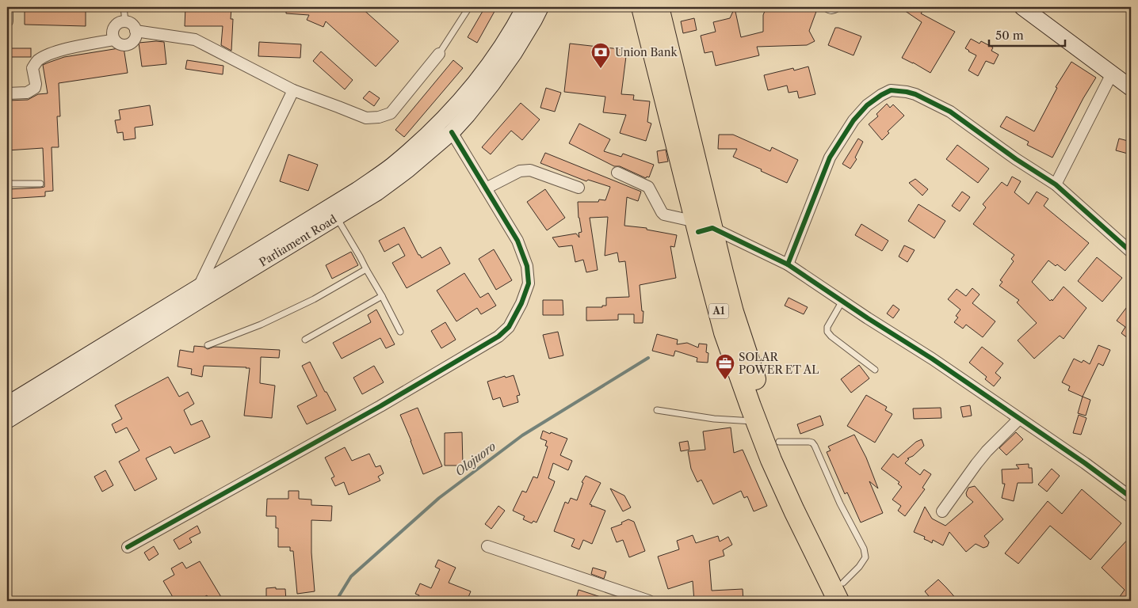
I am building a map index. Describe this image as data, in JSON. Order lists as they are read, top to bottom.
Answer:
{
  "streets": {
    "highway": ["A1"],
    "main road": ["Parliament Road"]
  },
  "water": ["Olojuoro"],
  "places": {
    "bank": ["Union Bank"],
    "office": ["SOLAR POWER ET AL"]
  },
  "scale_bar": "50 m"
}
